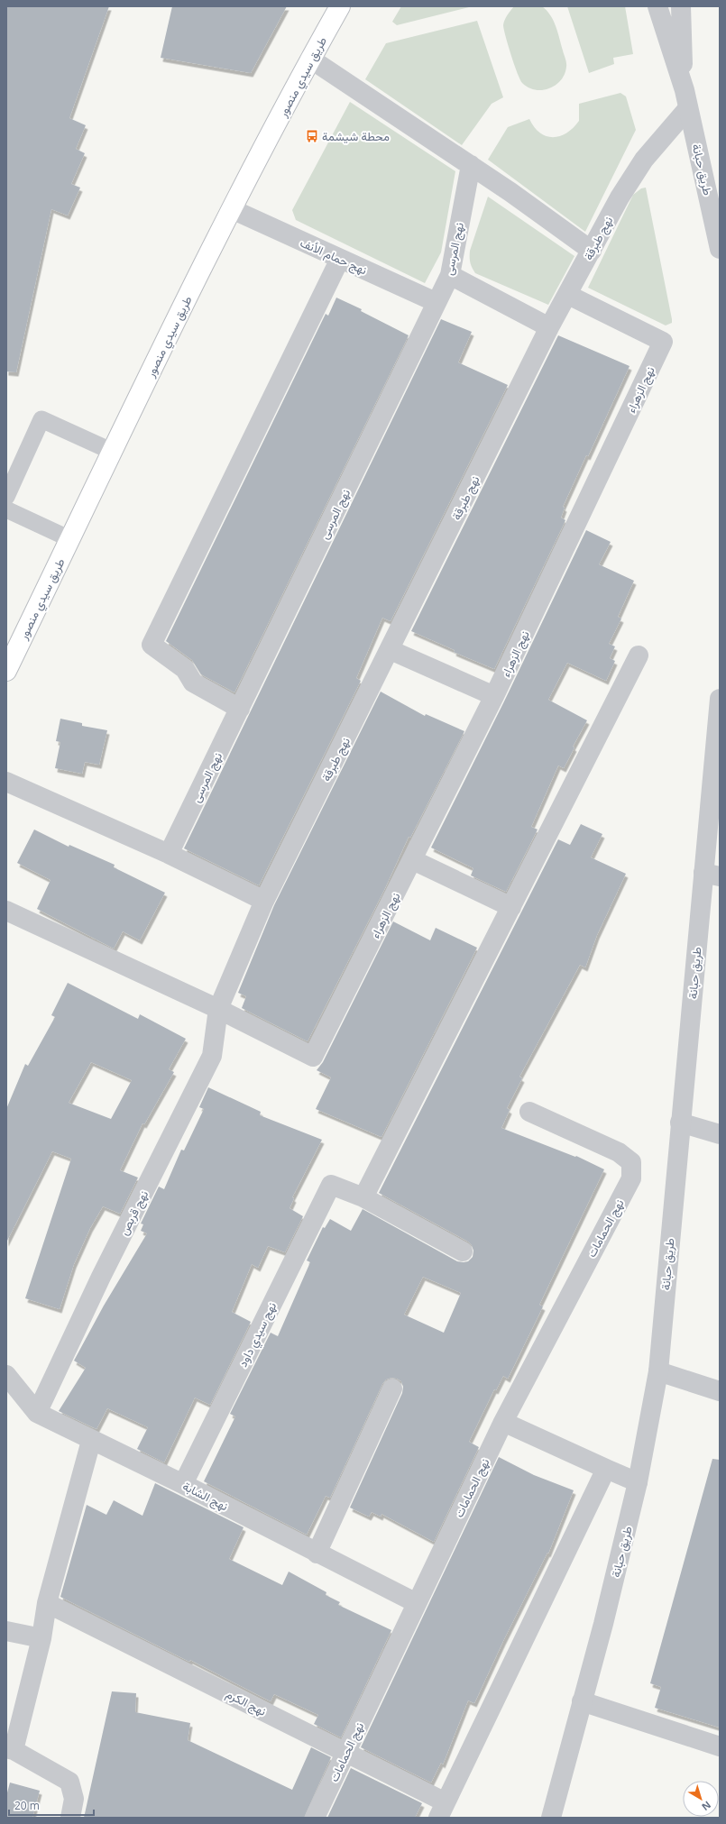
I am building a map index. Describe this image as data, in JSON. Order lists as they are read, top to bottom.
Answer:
{
  "streets": {
    "main road": ["طريق سيدي منصور"],
    "street": [
      "طريق حبانة",
      "نهج طبرقة",
      "نهج المرسى",
      "نهج حمام الأنف",
      "نهج الزهراء",
      "نهج قربص",
      "نهج الحمامات",
      "نهج سيدي داود",
      "نهج الشابة",
      "نهج الكرم"
    ]
  },
  "crossings": [
    ["طريق سيدي منصور", "نهج حمام الأنف"],
    ["طريق حبانة", "نهج طبرقة"],
    ["نهج طبرقة", "نهج الزهراء"],
    ["نهج طبرقة", "نهج قربص"],
    ["نهج المرسى", "نهج حمام الأنف"],
    ["نهج الزهراء", "نهج قربص"],
    ["نهج قربص", "نهج الشابة"],
    ["نهج الحمامات", "نهج الشابة"],
    ["نهج الحمامات", "نهج الكرم"],
    ["نهج سيدي داود", "نهج الشابة"]
  ],
  "places": {
    "bus stop": ["محطة شيشمة"]
  },
  "scale_bar": "20 m",
  "north": "bottom right"
}
